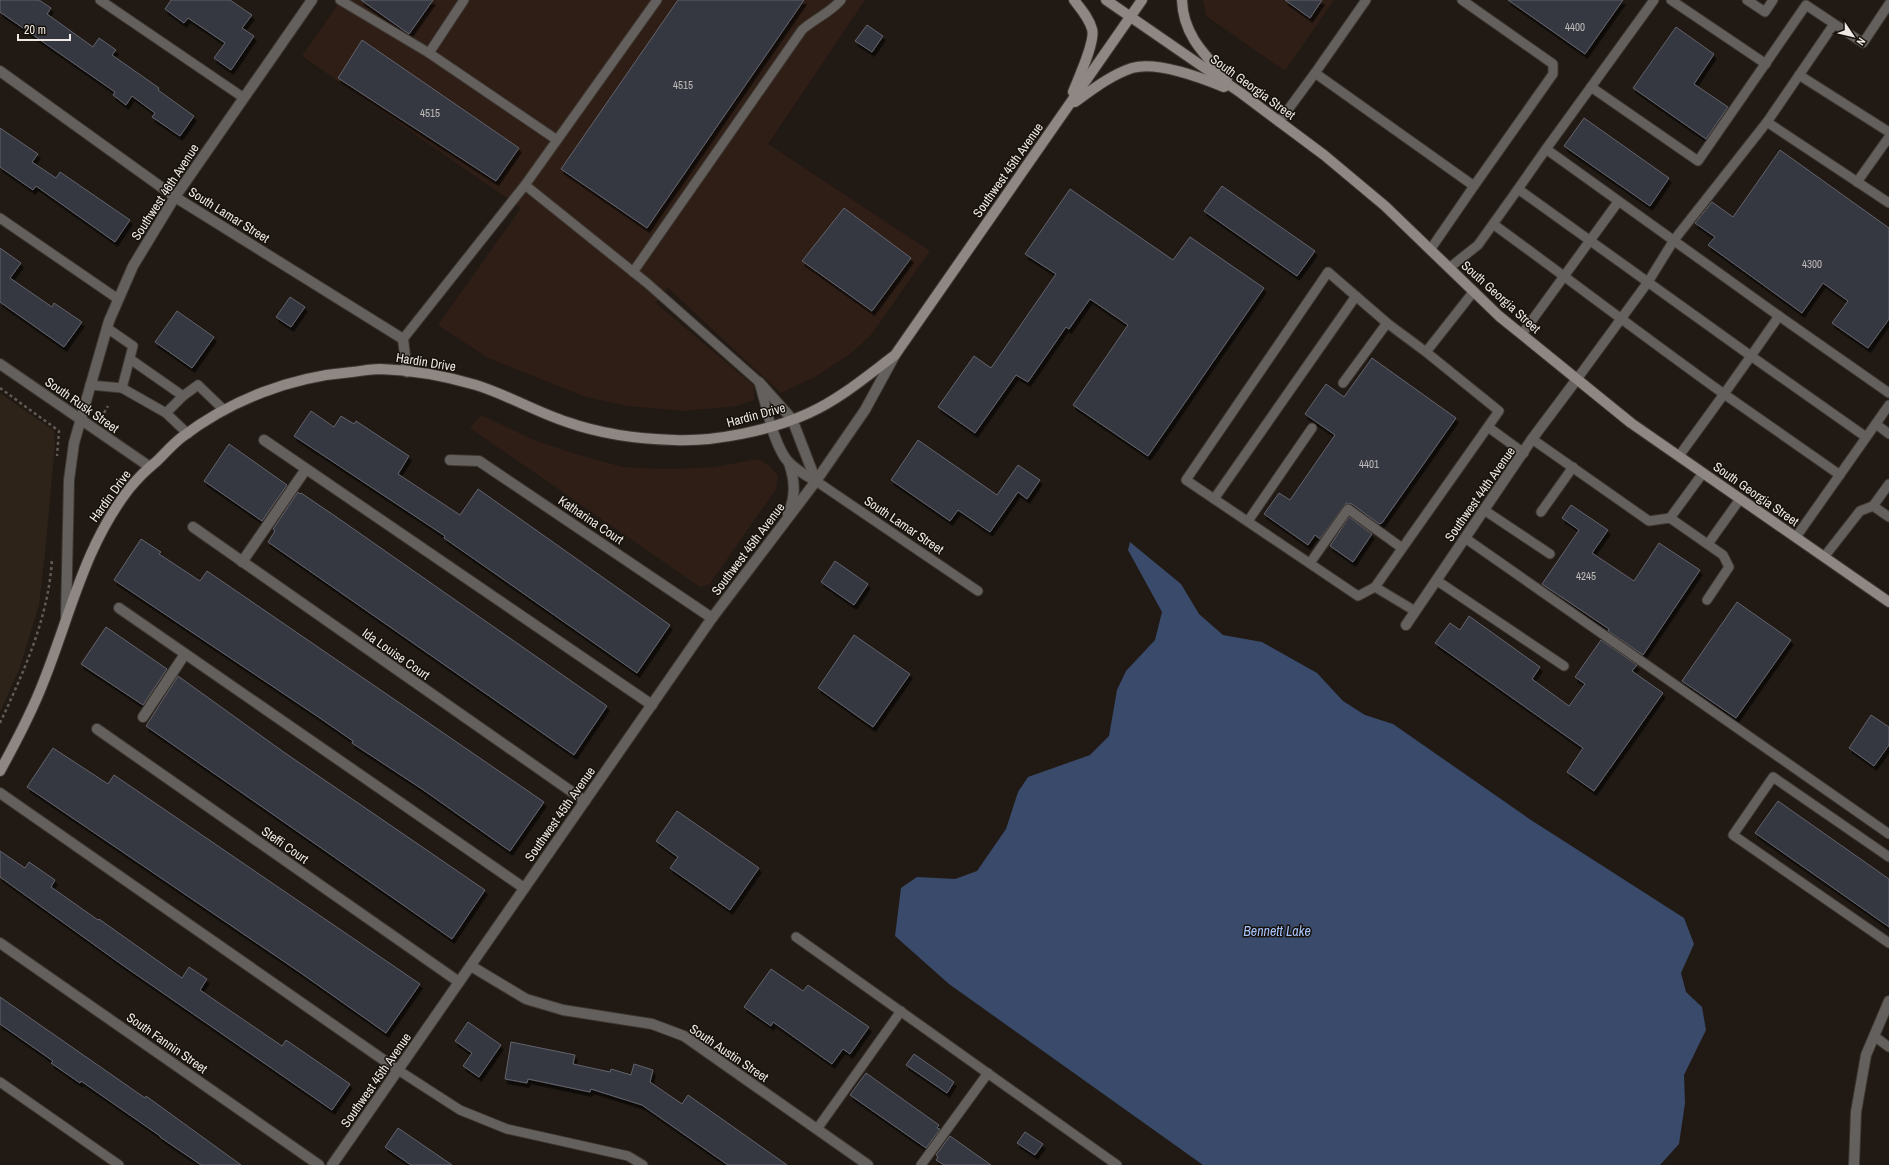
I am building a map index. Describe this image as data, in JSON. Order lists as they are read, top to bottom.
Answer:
{
  "streets": {
    "main road": ["South Georgia Street", "Southwest 45th Avenue", "Hardin Drive"],
    "street": [
      "Southwest 46th Avenue",
      "South Lamar Street",
      "South Rusk Street",
      "Southwest 44th Avenue",
      "Katharina Court",
      "Ida Louise Court",
      "Steffi Court",
      "South Fannin Street",
      "South Austin Street"
    ]
  },
  "crossings": [
    ["South Georgia Street", "Southwest 45th Avenue"],
    ["South Georgia Street", "Southwest 44th Avenue"],
    ["Southwest 45th Avenue", "South Lamar Street"],
    ["Southwest 45th Avenue", "Hardin Drive"],
    ["Southwest 45th Avenue", "Katharina Court"],
    ["Southwest 45th Avenue", "Ida Louise Court"],
    ["Southwest 45th Avenue", "Steffi Court"],
    ["Southwest 45th Avenue", "South Austin Street"],
    ["Southwest 46th Avenue", "South Lamar Street"],
    ["Southwest 46th Avenue", "Hardin Drive"],
    ["Southwest 46th Avenue", "South Rusk Street"],
    ["Hardin Drive", "South Rusk Street"]
  ],
  "water": ["Bennett Lake"],
  "house_numbers": [
    "4400",
    "4515",
    "4515",
    "4300",
    "4401",
    "4245"
  ],
  "scale_bar": "20 m",
  "north": "bottom right"
}
